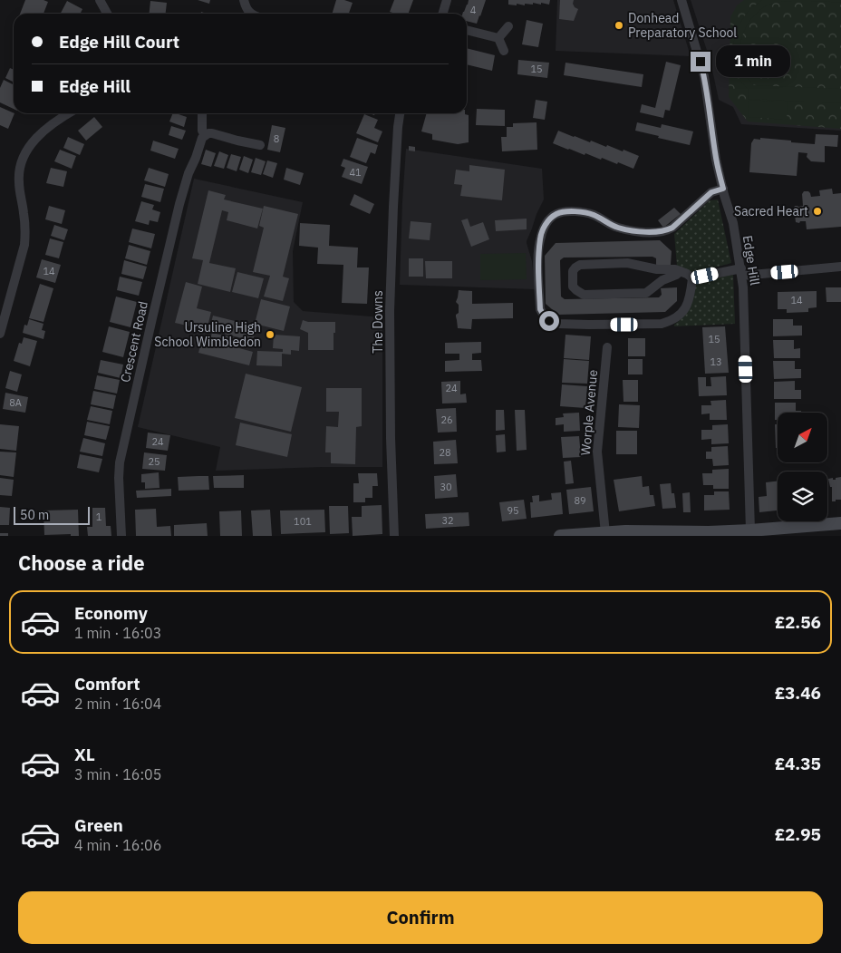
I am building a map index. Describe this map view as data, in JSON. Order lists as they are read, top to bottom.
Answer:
{
  "streets": {
    "street": [
      "Edge Hill",
      "The Downs",
      "Crescent Road",
      "Worple Avenue"
    ]
  },
  "places": ["Donhead Preparatory School", "Sacred Heart", "Ursuline High School Wimbledon"],
  "house_numbers": [
    "4",
    "15",
    "8",
    "41",
    "14",
    "14",
    "15",
    "13",
    "24",
    "8A",
    "26",
    "24",
    "28",
    "25",
    "30",
    "89",
    "95",
    "1",
    "32",
    "101"
  ],
  "scale_bar": "50 m",
  "north": "top right",
  "page": {
    "banner": ["Edge Hill Court", "Edge Hill"],
    "bubble": "1 min",
    "scale": "50 m",
    "heading": "Choose a ride",
    "list": [
      {
        "name": "Economy",
        "note": "1 min · 16:03",
        "value": "£2.56"
      },
      {
        "name": "Comfort",
        "note": "2 min · 16:04",
        "value": "£3.46"
      },
      {
        "name": "XL",
        "note": "3 min · 16:05",
        "value": "£4.35"
      },
      {
        "name": "Green",
        "note": "4 min · 16:06",
        "value": "£2.95"
      }
    ],
    "buttons": "Confirm"
  }
}
